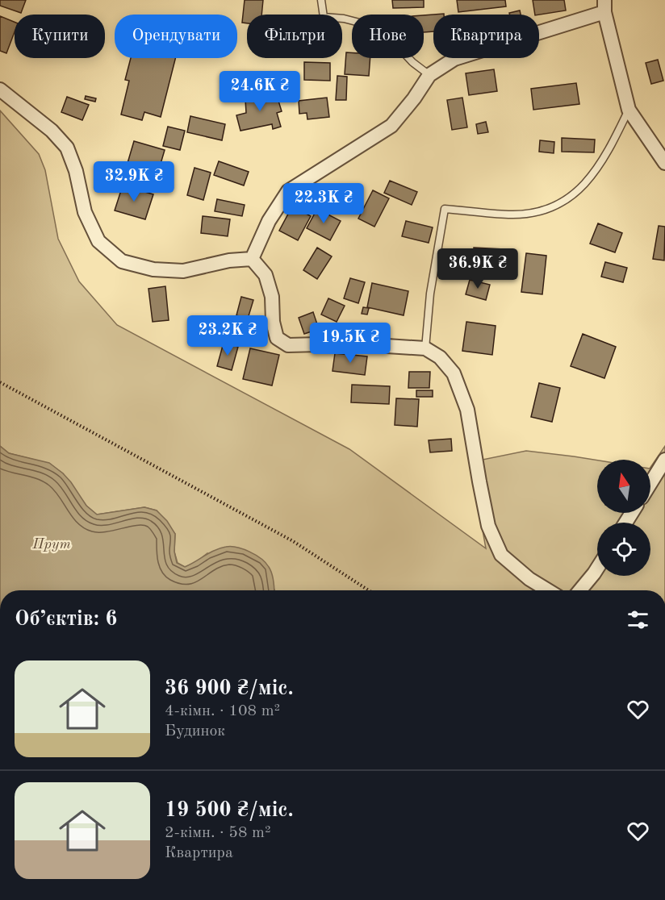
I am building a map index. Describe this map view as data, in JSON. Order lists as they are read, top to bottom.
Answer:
{
  "water": ["Прут"],
  "north": "top",
  "page": {
    "chip": [
      "Купити",
      "Орендувати",
      "Фільтри",
      "Нове",
      "Квартира"
    ],
    "price": [
      "24.6K ₴",
      "32.9K ₴",
      "22.3K ₴",
      "36.9K ₴",
      "23.2K ₴",
      "19.5K ₴"
    ],
    "heading": "Об’єктів: 6",
    "list": [
      {
        "name": "36 900 ₴/міс.",
        "note": "4-кімн. · 108 m² · Будинок"
      },
      {
        "name": "19 500 ₴/міс.",
        "note": "2-кімн. · 58 m² · Квартира"
      }
    ]
  }
}
